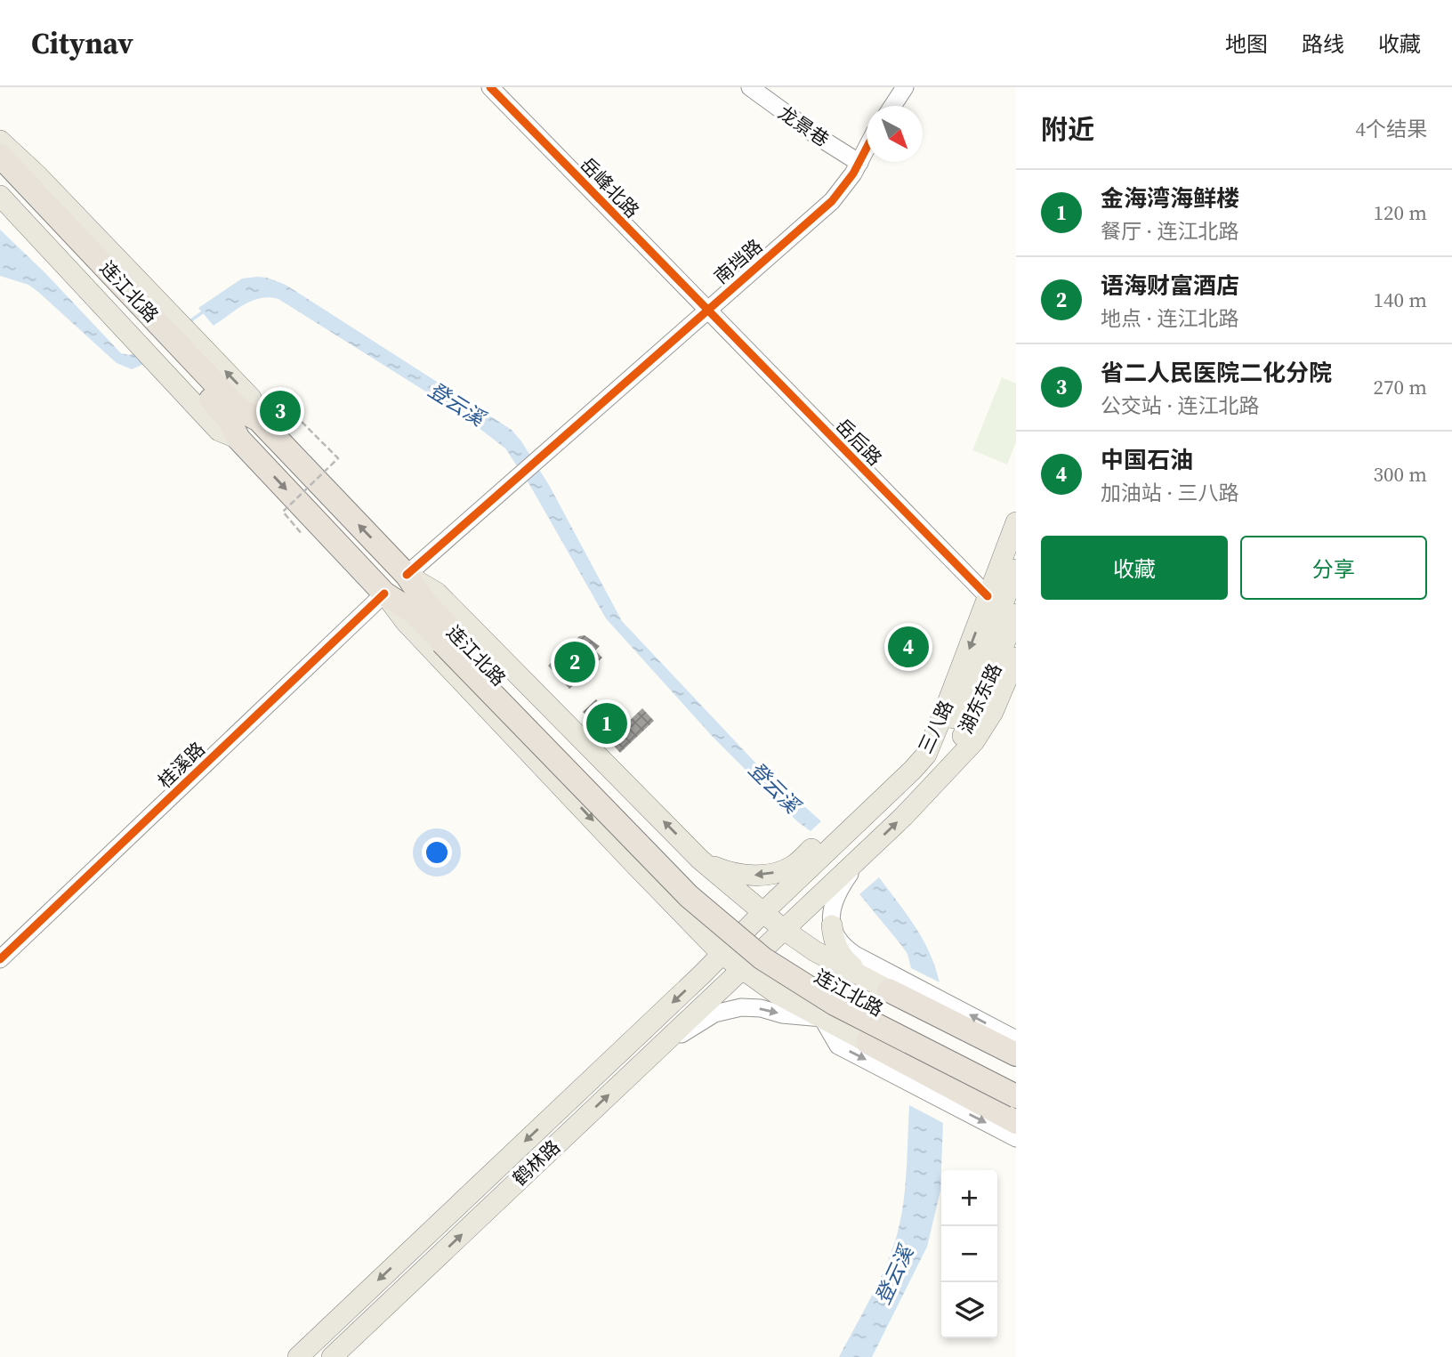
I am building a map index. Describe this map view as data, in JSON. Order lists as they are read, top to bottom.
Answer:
{
  "streets": {
    "highway": ["连江北路"],
    "main road": ["湖东东路", "三八路", "鹤林路"],
    "street": [
      "龙景巷",
      "岳峰北路",
      "南垱路",
      "岳后路",
      "桂溪路"
    ]
  },
  "crossings": [
    ["龙景巷", "南垱路"],
    ["岳峰北路", "南垱路"],
    ["岳峰北路", "岳后路"],
    ["南垱路", "连江北路"],
    ["南垱路", "岳后路"],
    ["连江北路", "桂溪路"],
    ["岳后路", "三八路"],
    ["湖东东路", "三八路"],
    ["三八路", "鹤林路"]
  ],
  "one_way": ["鹤林路"],
  "water": ["登云溪"],
  "north": "bottom right",
  "page": {
    "header": "Citynav",
    "nav": ["地图", "路线", "收藏"],
    "heading": ["附近", "4个结果"],
    "list": [
      {
        "mark": "1",
        "name": "金海湾海鲜楼",
        "note": "餐厅 · 连江北路",
        "value": "120 m"
      },
      {
        "mark": "2",
        "name": "语海财富酒店",
        "note": "地点 · 连江北路",
        "value": "140 m"
      },
      {
        "mark": "3",
        "name": "省二人民医院二化分院",
        "note": "公交站 · 连江北路",
        "value": "270 m"
      },
      {
        "mark": "4",
        "name": "中国石油",
        "note": "加油站 · 三八路",
        "value": "300 m"
      }
    ],
    "pins": [
      "3",
      "4",
      "2",
      "1"
    ],
    "buttons": ["收藏", "分享"],
    "map_buttons": ["+", "−"]
  }
}
